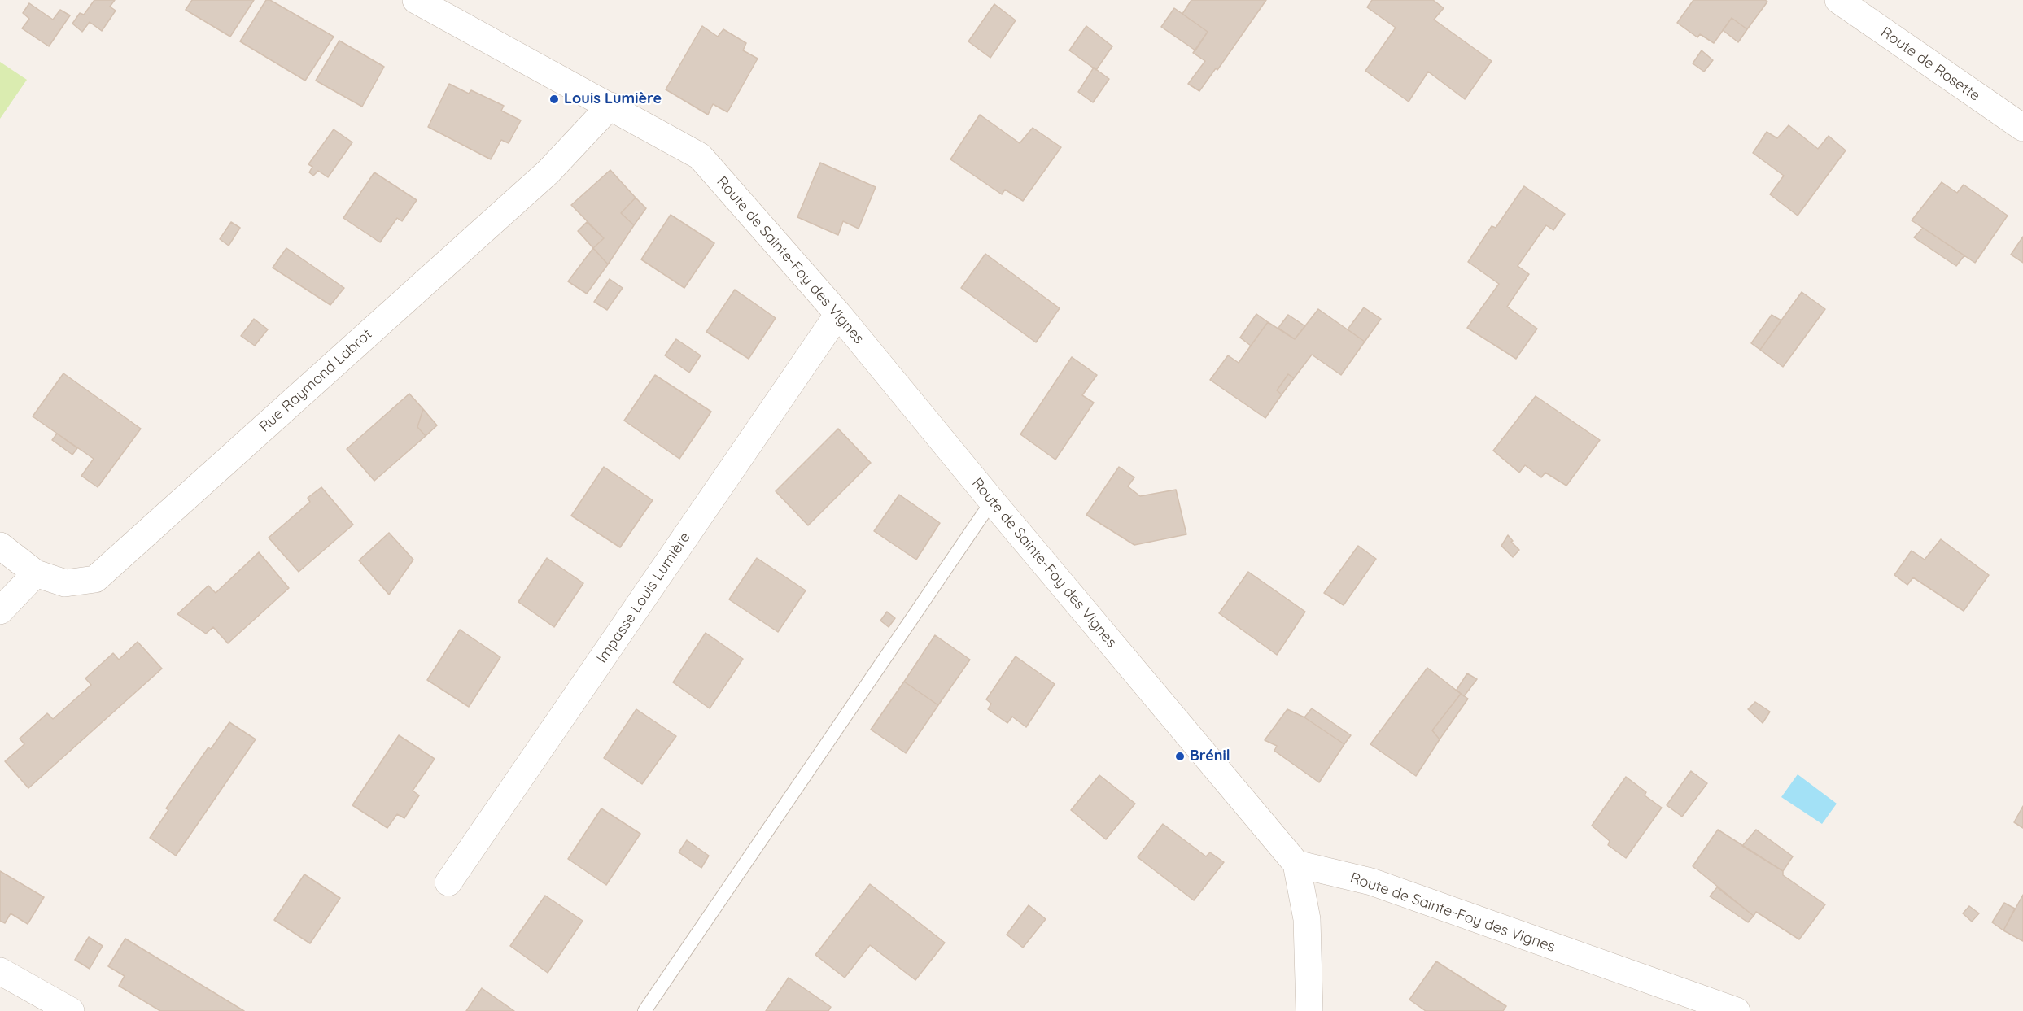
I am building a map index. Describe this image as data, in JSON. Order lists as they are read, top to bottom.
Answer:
{
  "streets": {
    "street": [
      "Route de Rosette",
      "Route de Sainte-Foy des Vignes",
      "Rue Raymond Labrot",
      "Impasse Louis Lumière"
    ]
  },
  "crossings": [
    ["Route de Sainte-Foy des Vignes", "Rue Raymond Labrot"],
    ["Route de Sainte-Foy des Vignes", "Impasse Louis Lumière"]
  ],
  "places": ["Louis Lumière", "Brénil"]
}
